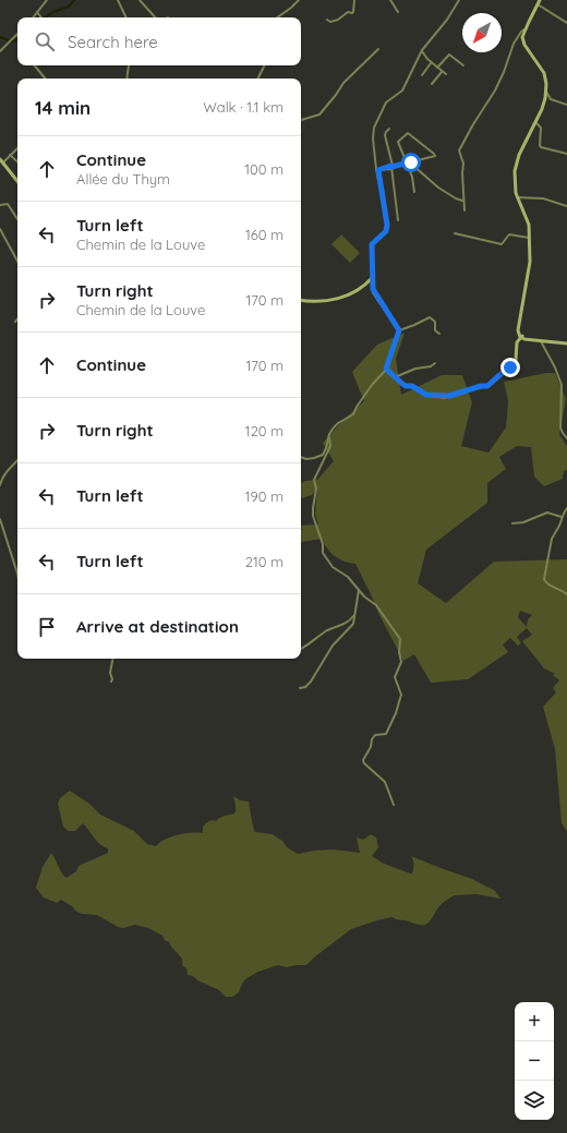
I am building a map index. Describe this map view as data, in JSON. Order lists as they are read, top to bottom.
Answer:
{
  "north": "bottom left",
  "page": {
    "search": "Search here",
    "heading": ["14 min", "Walk · 1.1 km"],
    "list": [
      ["Continue", "Allée du Thym", "100 m"],
      ["Turn left", "Chemin de la Louve", "160 m"],
      ["Turn right", "Chemin de la Louve", "170 m"],
      ["Continue", "170 m"],
      ["Turn right", "120 m"],
      ["Turn left", "190 m"],
      ["Turn left", "210 m"],
      "Arrive at destination"
    ],
    "map_buttons": ["+", "−"]
  }
}
